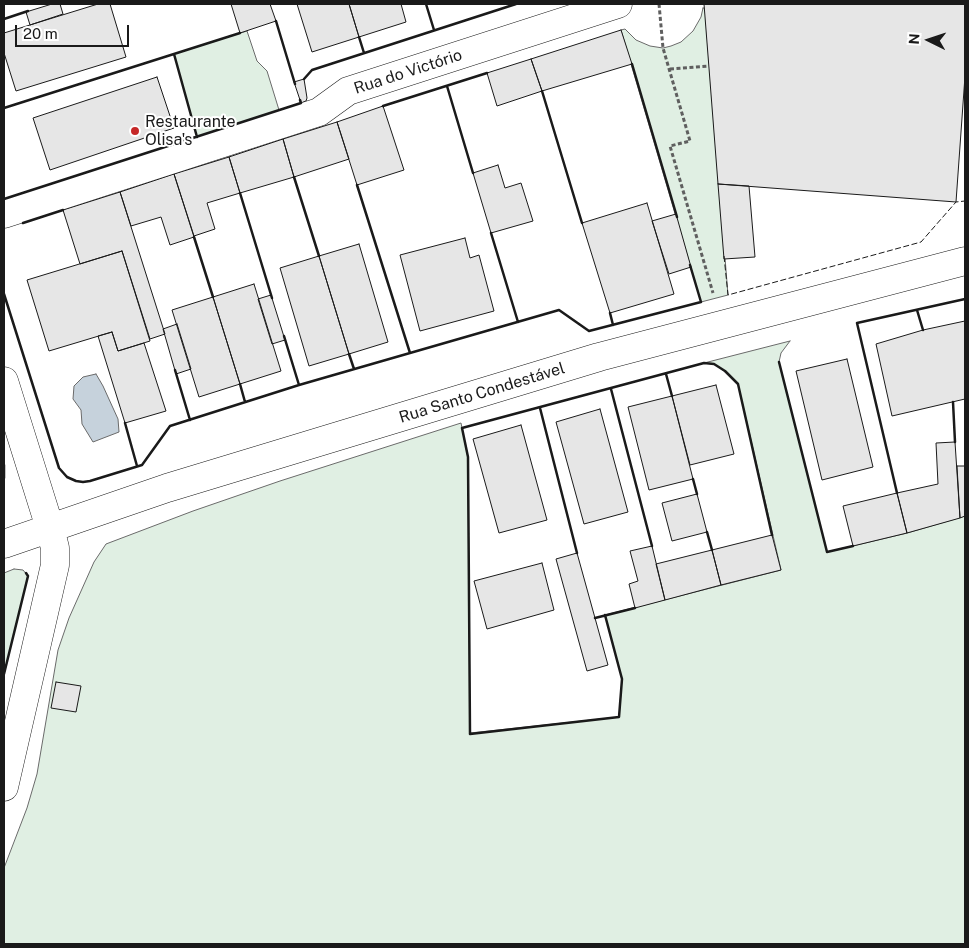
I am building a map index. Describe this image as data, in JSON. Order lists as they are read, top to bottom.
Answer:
{
  "streets": {
    "street": ["Rua do Victório", "Rua Santo Condestável"]
  },
  "places": ["Restaurante Olisa's"],
  "scale_bar": "20 m",
  "north": "left"
}
